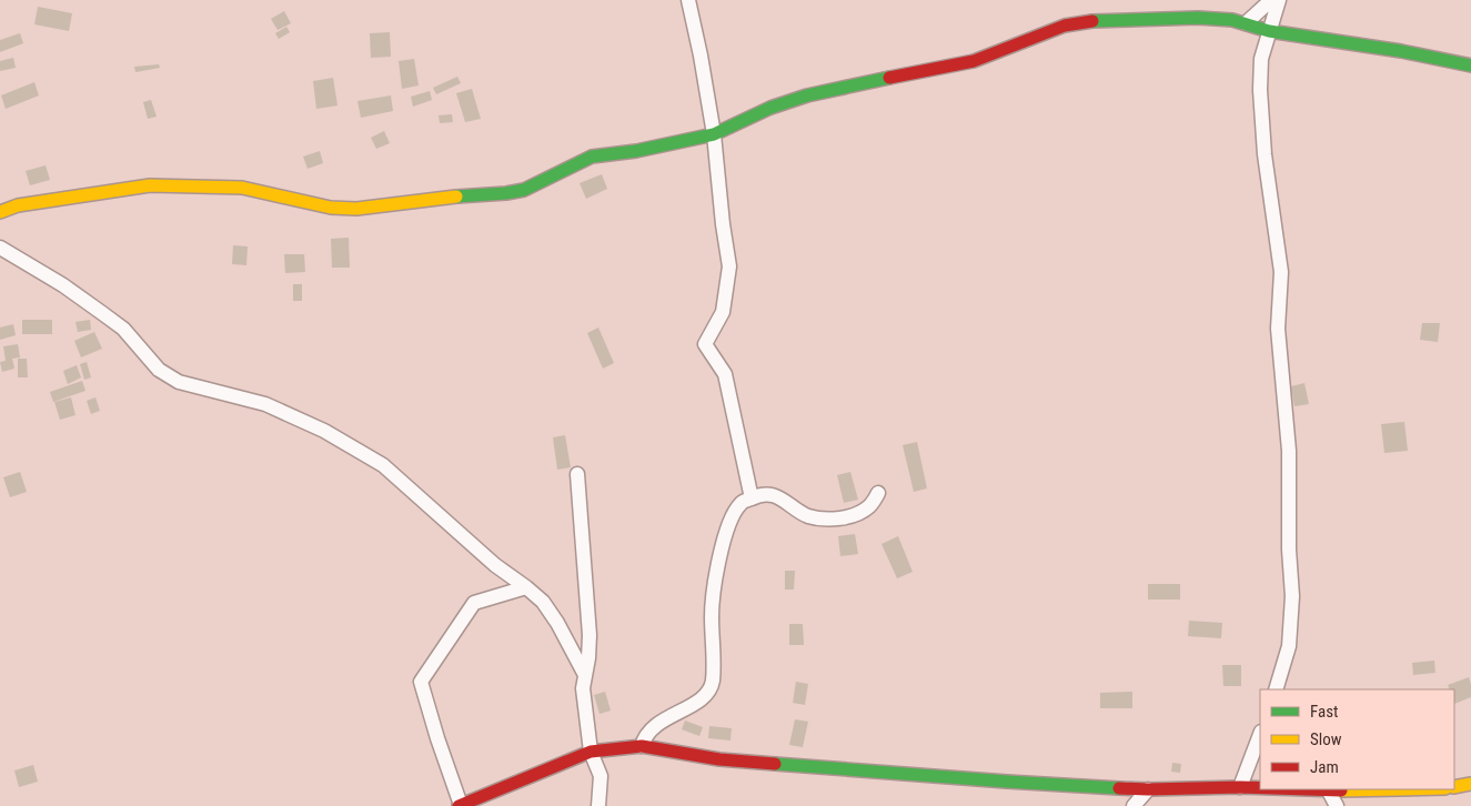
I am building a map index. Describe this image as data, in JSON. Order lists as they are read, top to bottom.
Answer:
{
  "legend": ["Fast", "Slow", "Jam"]
}
